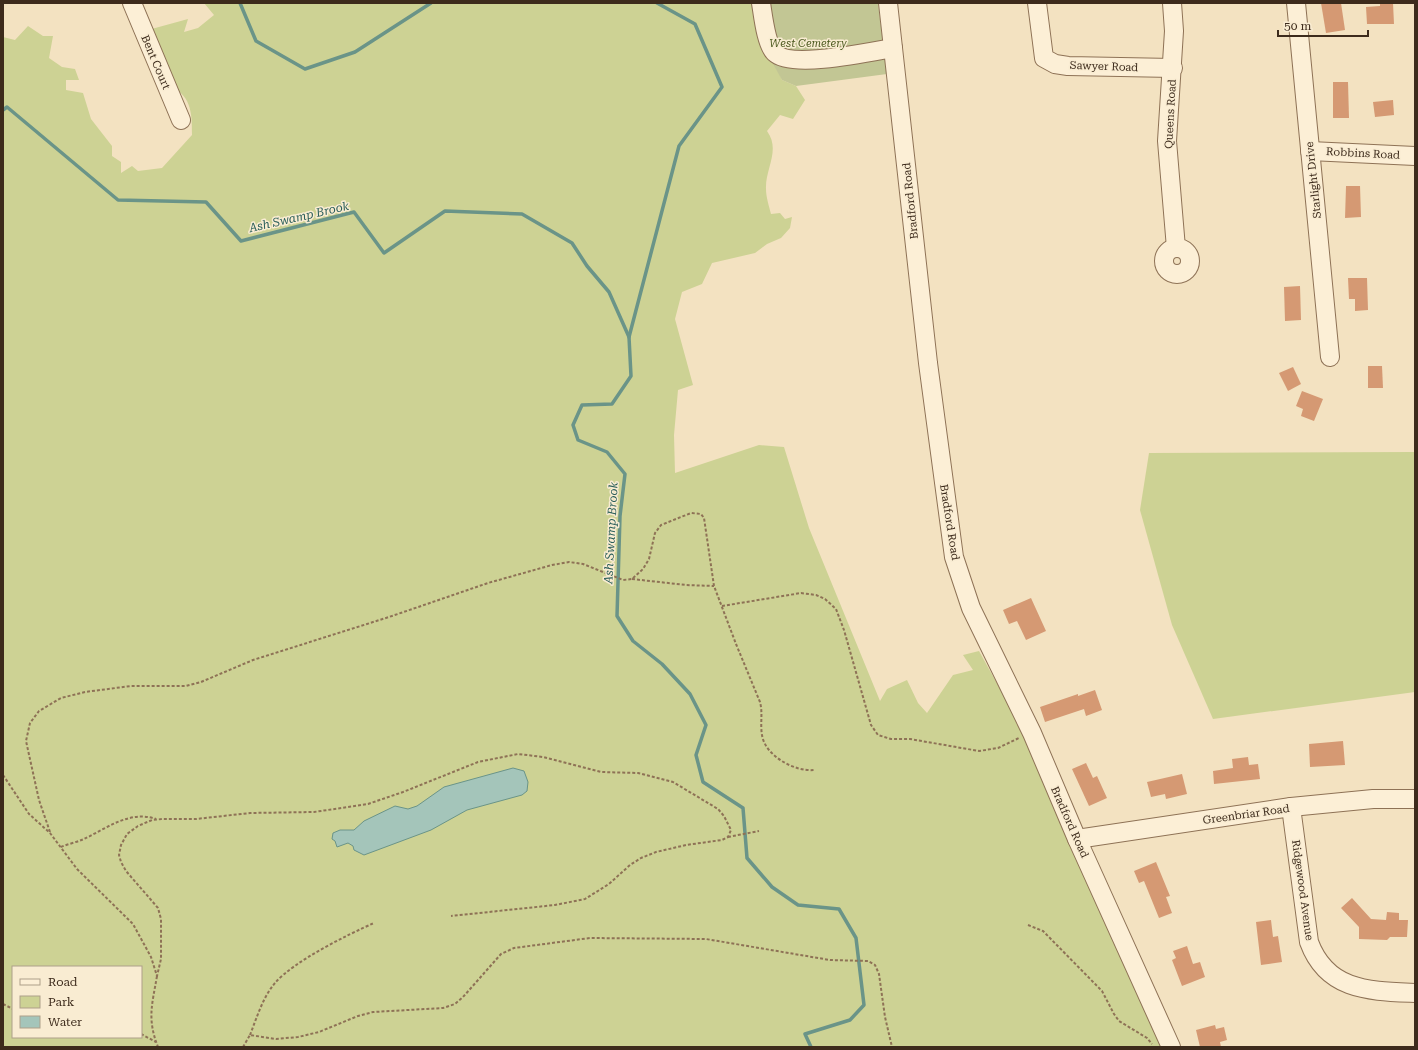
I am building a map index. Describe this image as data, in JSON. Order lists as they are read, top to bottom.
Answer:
{
  "streets": {
    "street": [
      "Bent Court",
      "Sawyer Road",
      "Queens Road",
      "Robbins Road",
      "Starlight Drive",
      "Bradford Road",
      "Greenbriar Road",
      "Ridgewood Avenue"
    ]
  },
  "crossings": [
    ["Sawyer Road", "Queens Road"],
    ["Robbins Road", "Starlight Drive"],
    ["Bradford Road", "Greenbriar Road"],
    ["Greenbriar Road", "Ridgewood Avenue"]
  ],
  "water": ["Ash Swamp Brook"],
  "parks": ["West Cemetery"],
  "legend": ["Road", "Park", "Water"],
  "scale_bar": "50 m"
}
